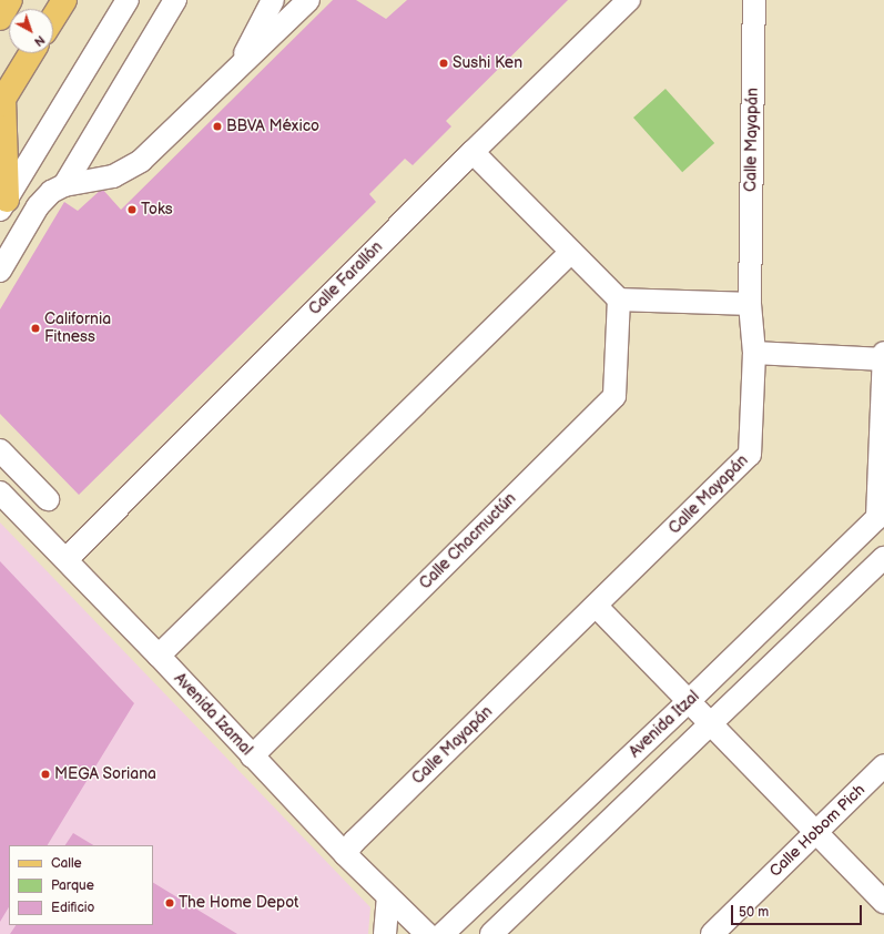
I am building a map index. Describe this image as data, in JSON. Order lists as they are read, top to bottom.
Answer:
{
  "streets": {
    "street": [
      "Calle Mayapán",
      "Calle Farallón",
      "Calle Chacmuctún",
      "Avenida Izamal",
      "Avenida Itzal",
      "Calle Hobom Pich"
    ]
  },
  "crossings": [
    ["Calle Mayapán", "Avenida Izamal"],
    ["Calle Farallón", "Avenida Izamal"],
    ["Calle Chacmuctún", "Avenida Izamal"]
  ],
  "places": [
    "Sushi Ken",
    "BBVA México",
    "Toks",
    "California Fitness",
    "MEGA Soriana",
    "The Home Depot"
  ],
  "legend": ["Calle", "Parque", "Edificio"],
  "scale_bar": "50 m",
  "north": "bottom right"
}
